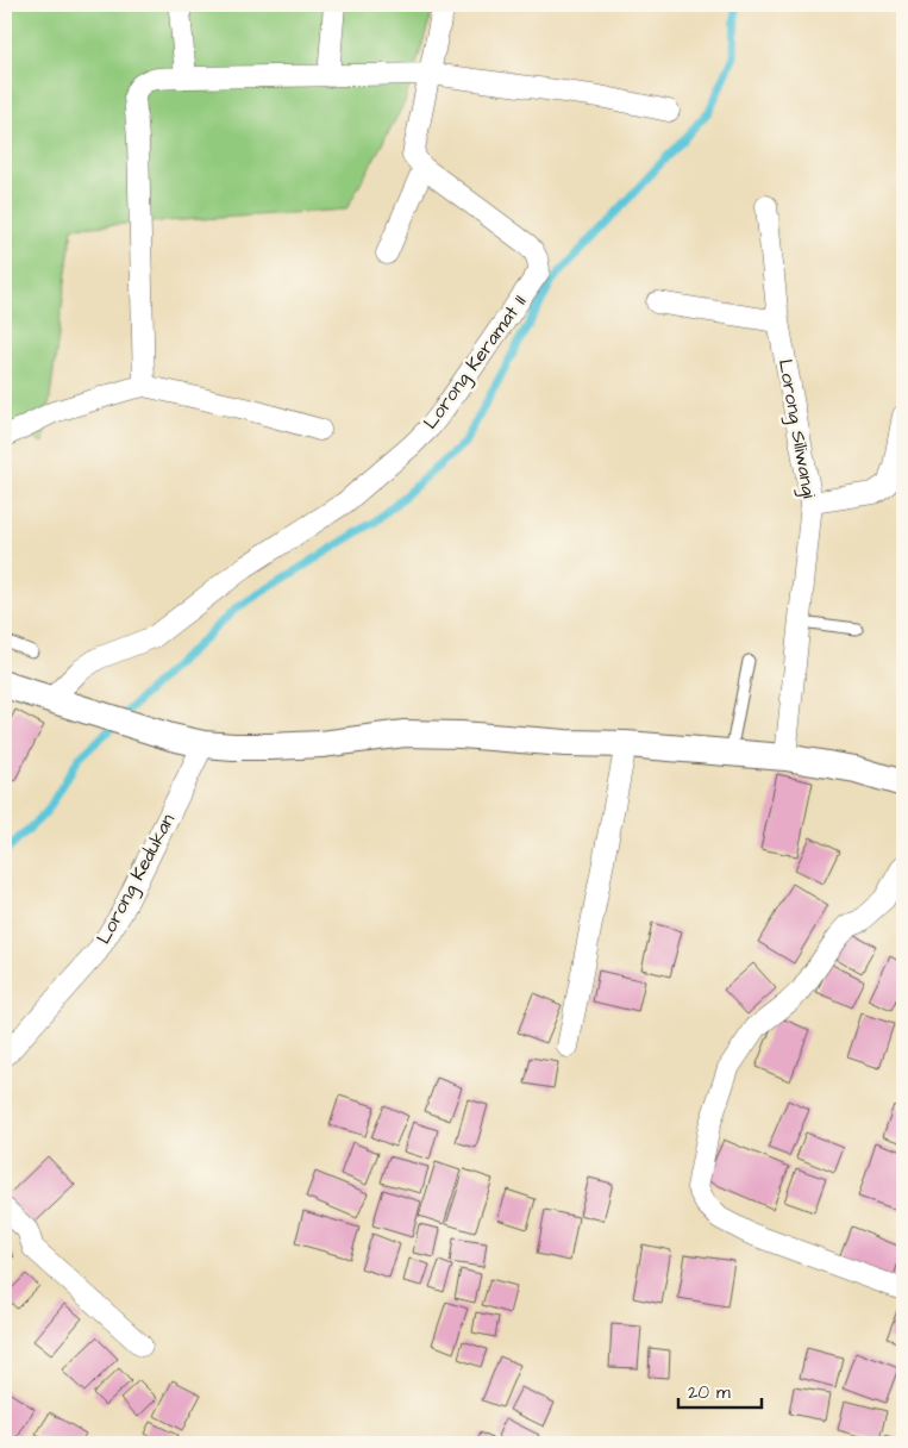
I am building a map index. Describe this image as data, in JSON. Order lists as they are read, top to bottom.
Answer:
{
  "streets": {
    "street": ["Lorong Keramat II", "Lorong Siliwangi", "Lorong Kedukan"]
  },
  "scale_bar": "20 m"
}
